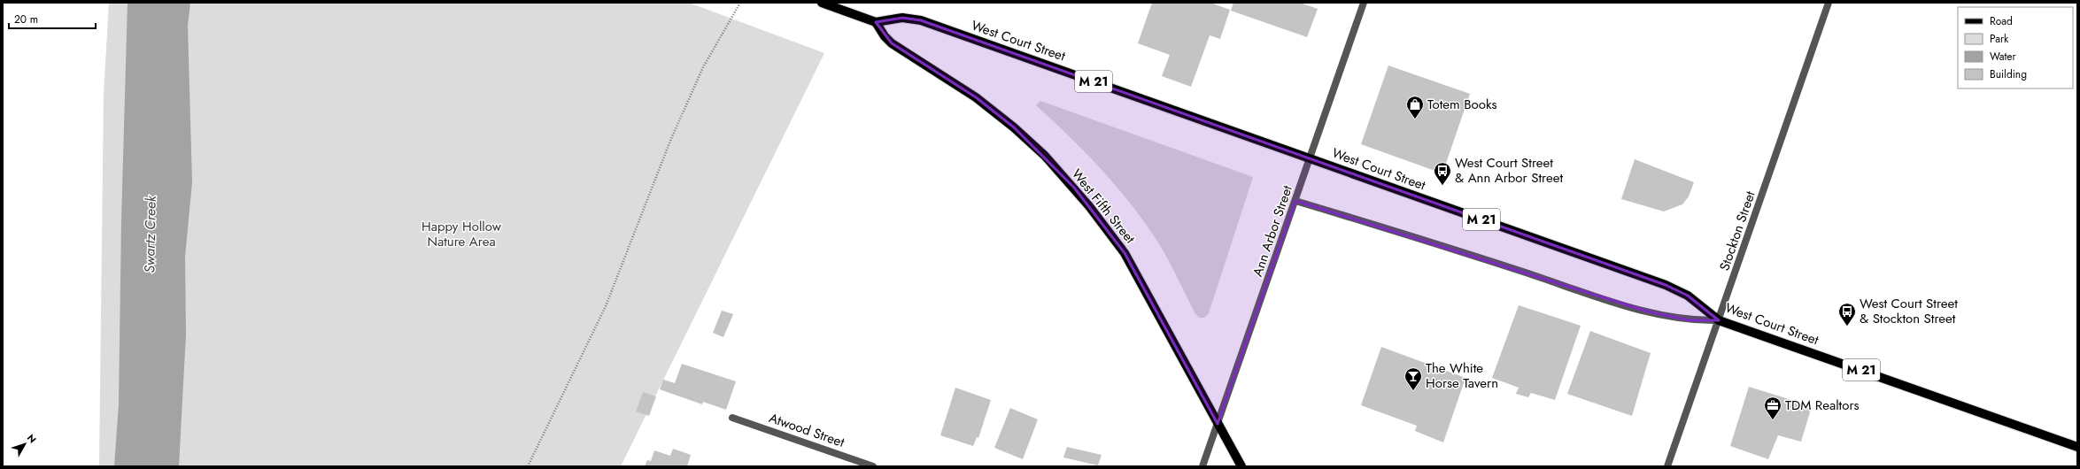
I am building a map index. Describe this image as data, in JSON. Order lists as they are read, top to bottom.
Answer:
{
  "streets": {
    "main road": ["West Court Street", "M 21", "West Fifth Street"],
    "street": ["Ann Arbor Street", "Stockton Street", "Atwood Street"]
  },
  "crossings": [
    ["West Court Street", "West Fifth Street"],
    ["West Court Street", "Ann Arbor Street"],
    ["West Court Street", "Stockton Street"],
    ["West Fifth Street", "Ann Arbor Street"]
  ],
  "water": ["Swartz Creek"],
  "parks": ["Happy Hollow Nature Area"],
  "places": {
    "shop": ["Totem Books"],
    "bus stop": ["West Court Street & Ann Arbor Street", "West Court Street & Stockton Street"],
    "bar": ["The White Horse Tavern"],
    "office": ["TDM Realtors"]
  },
  "legend": [
    "Road",
    "Park",
    "Water",
    "Building"
  ],
  "scale_bar": "20 m",
  "north": "top right"
}
